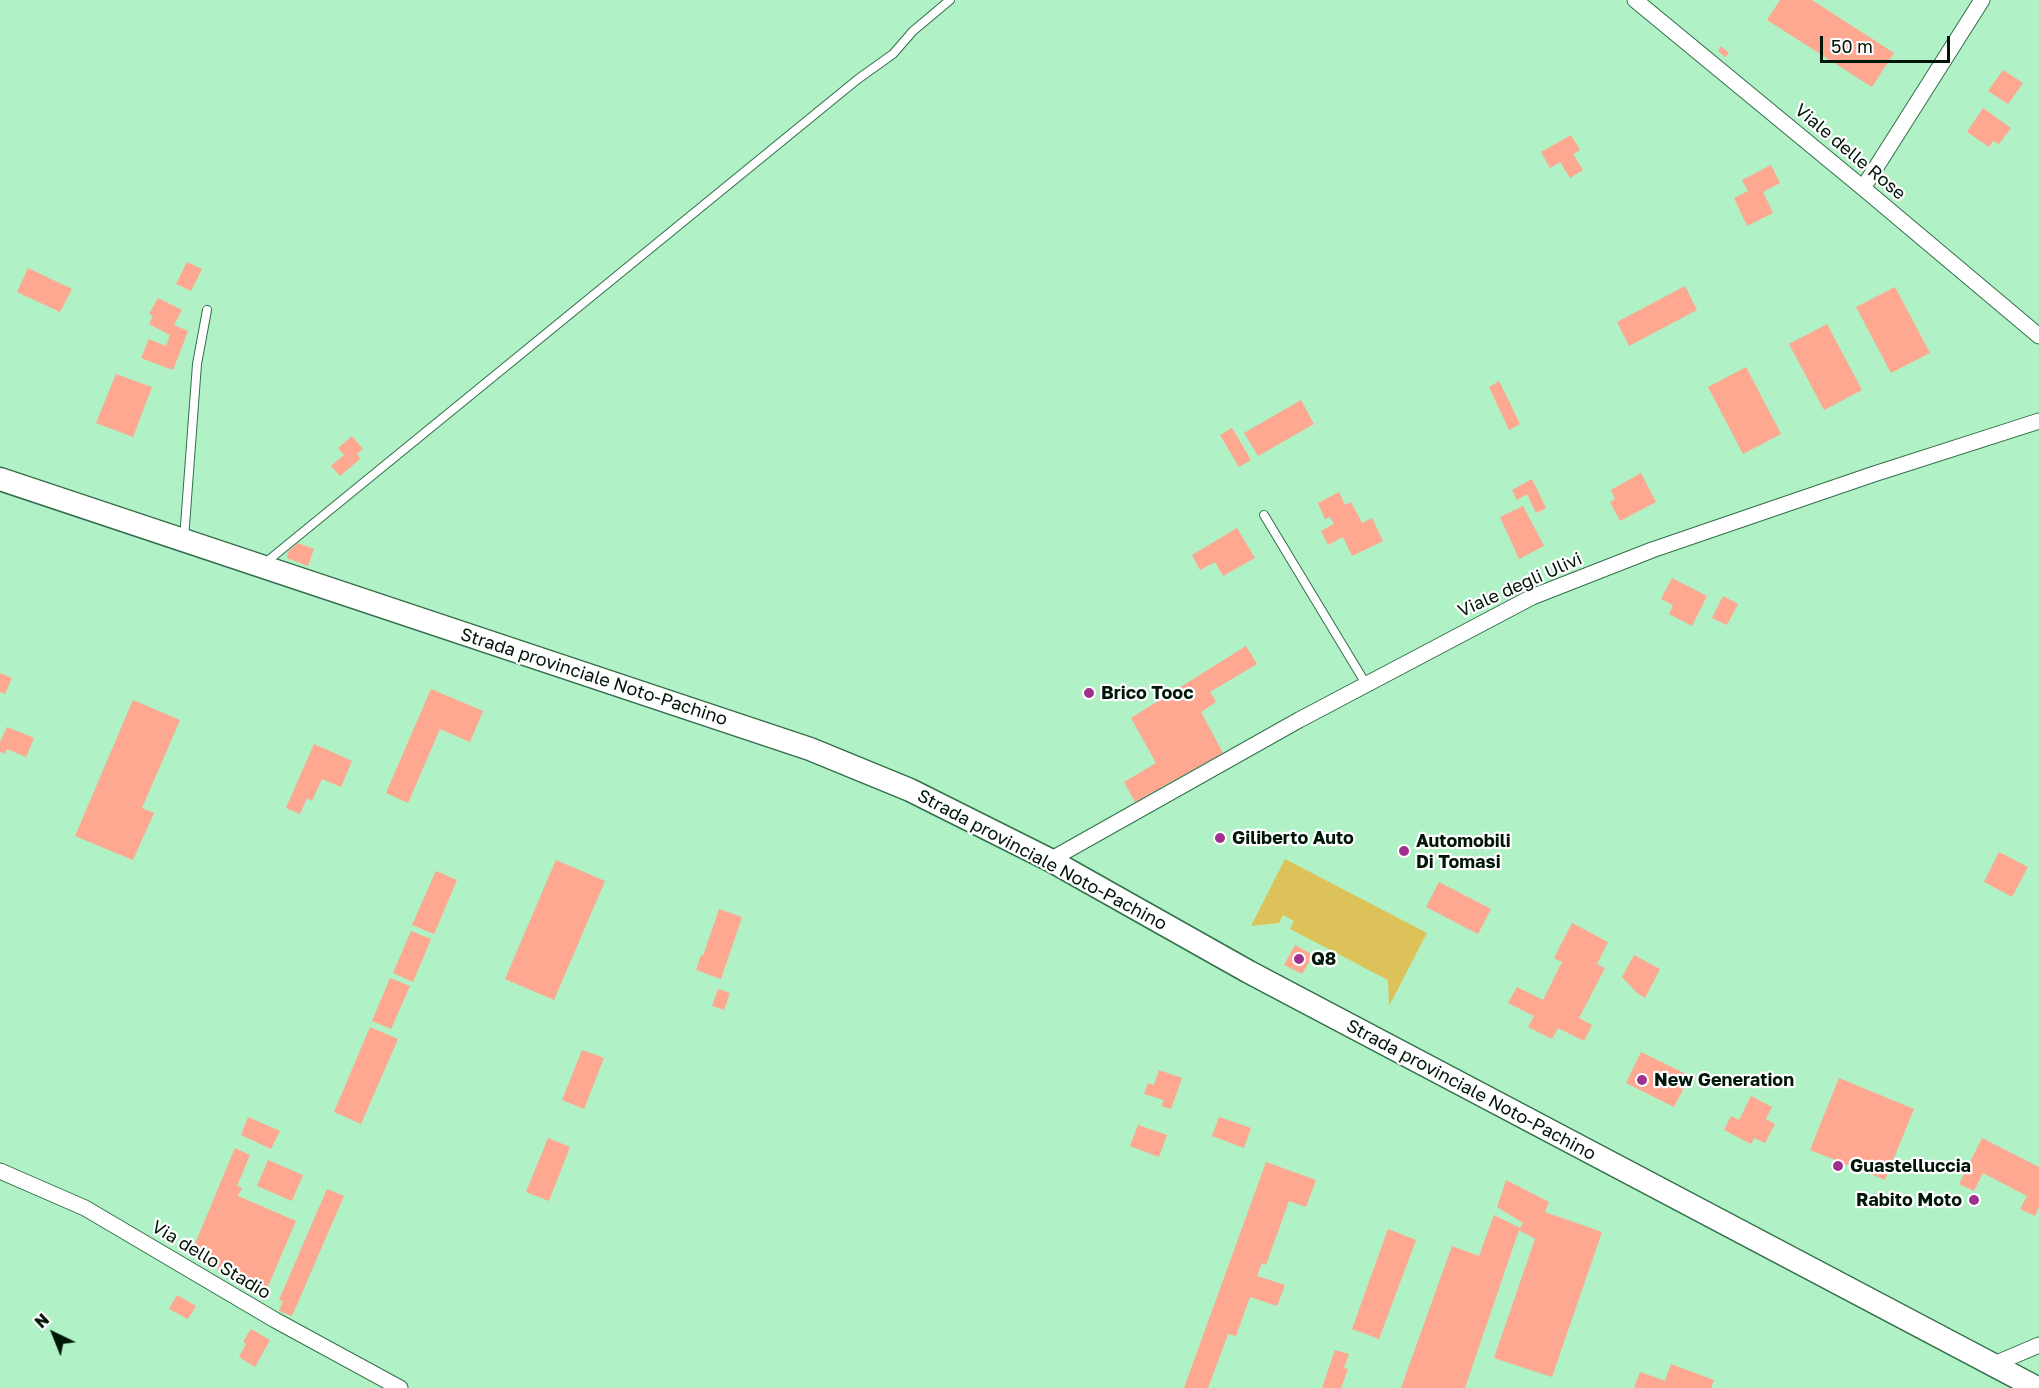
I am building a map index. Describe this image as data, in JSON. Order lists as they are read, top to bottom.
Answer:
{
  "streets": {
    "street": [
      "Viale delle Rose",
      "Viale degli Ulivi",
      "Strada provinciale Noto-Pachino",
      "Via dello Stadio"
    ]
  },
  "crossings": [
    ["Viale degli Ulivi", "Strada provinciale Noto-Pachino"]
  ],
  "places": [
    "Brico Tooc",
    "Giliberto Auto",
    "Automobili Di Tomasi",
    "Q8",
    "New Generation",
    "Guastelluccia",
    "Rabito Moto"
  ],
  "scale_bar": "50 m",
  "north": "top left"
}
